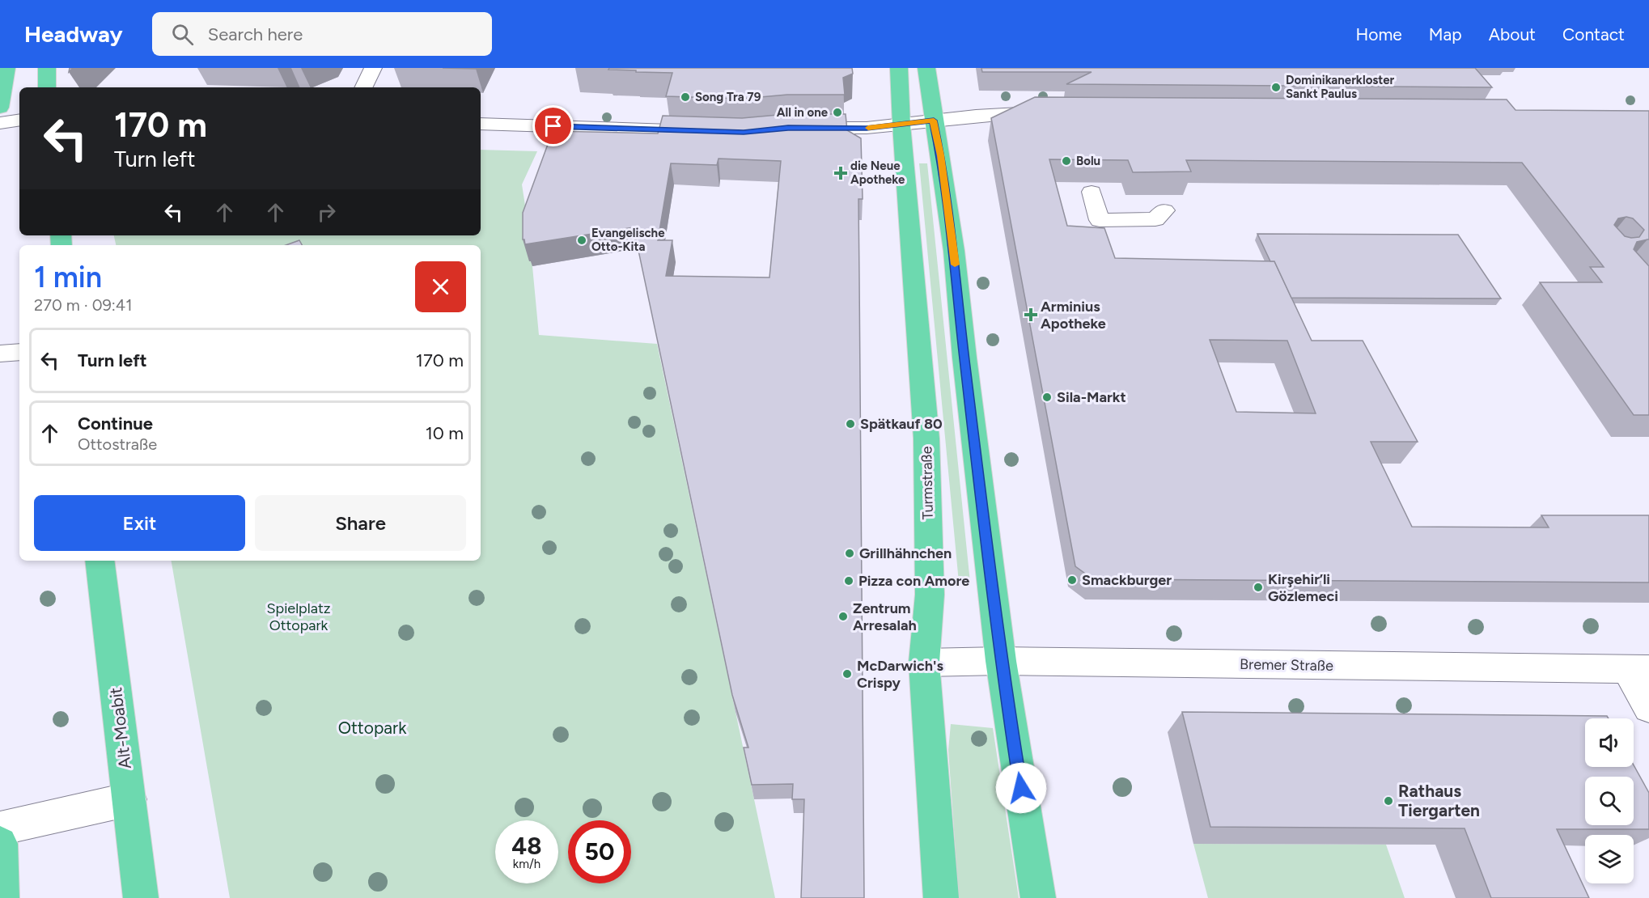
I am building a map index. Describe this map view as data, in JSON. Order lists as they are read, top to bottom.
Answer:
{
  "streets": {
    "main road": ["Turmstraße", "Alt-Moabit"],
    "street": ["Bremer Straße"]
  },
  "crossings": [
    ["Turmstraße", "Bremer Straße"]
  ],
  "parks": ["Spielplatz Ottopark", "Ottopark"],
  "places": {
    "other": [
      "Dominikanerkloster Sankt Paulus",
      "Song Tra 79",
      "All in one",
      "Bolu",
      "Evangelische Otto-Kita",
      "Sila-Markt",
      "Spätkauf 80",
      "Grillhähnchen",
      "Smackburger",
      "Pizza con Amore",
      "Kirşehir’li Gözlemeci",
      "Zentrum Arresalah",
      "McDarwich's Crispy",
      "Rathaus Tiergarten"
    ],
    "health": ["die Neue Apotheke", "Arminius Apotheke"]
  },
  "page": {
    "header": "Headway",
    "search": "Search here",
    "nav": [
      "Home",
      "Map",
      "About",
      "Contact"
    ],
    "turn": ["170 m", "Turn left"],
    "heading": ["1 min", "270 m · 09:41"],
    "list": [
      {
        "name": "Turn left",
        "value": "170 m"
      },
      {
        "name": "Continue",
        "note": "Ottostraße",
        "value": "10 m"
      }
    ],
    "buttons": ["Exit", "Share"],
    "speed": "48 km/h",
    "limit": "50"
  }
}
